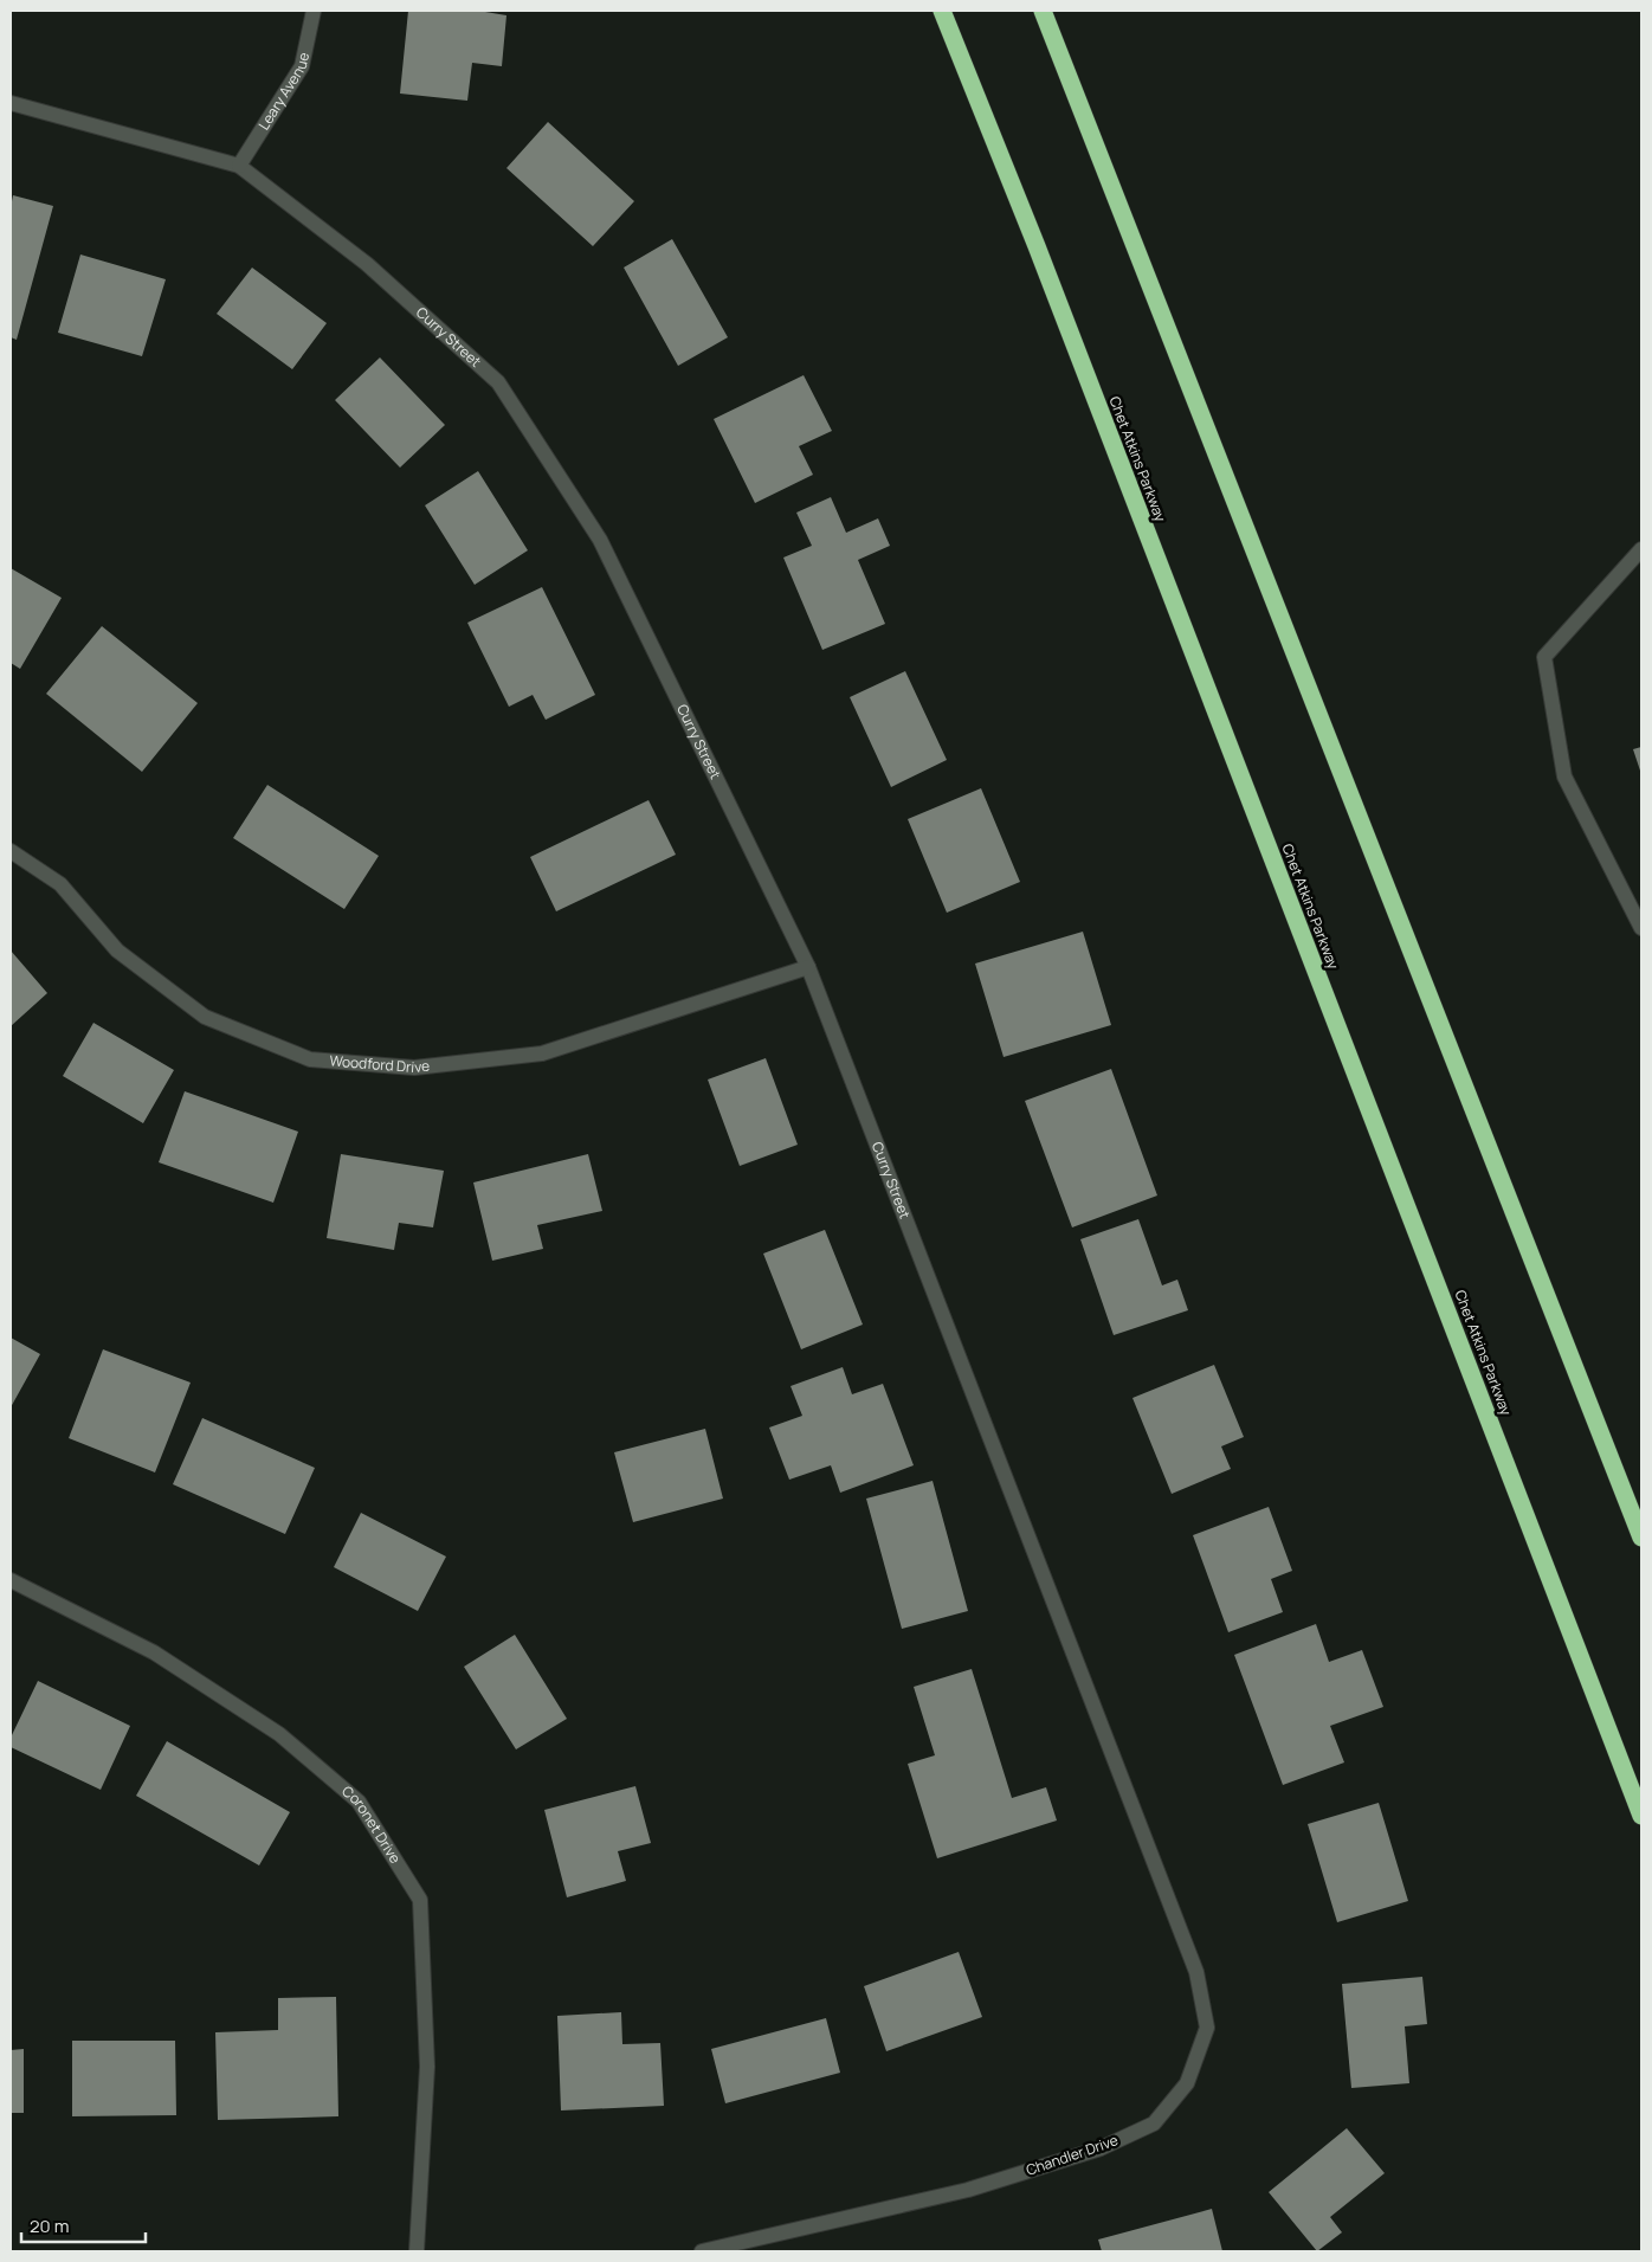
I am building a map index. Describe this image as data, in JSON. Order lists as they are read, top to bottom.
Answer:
{
  "streets": {
    "highway": ["Chet Atkins Parkway"],
    "street": [
      "Leary Avenue",
      "Curry Street",
      "Woodford Drive",
      "Coronet Drive",
      "Chandler Drive"
    ]
  },
  "crossings": [
    ["Leary Avenue", "Curry Street"],
    ["Curry Street", "Woodford Drive"],
    ["Curry Street", "Chandler Drive"]
  ],
  "scale_bar": "20 m"
}
